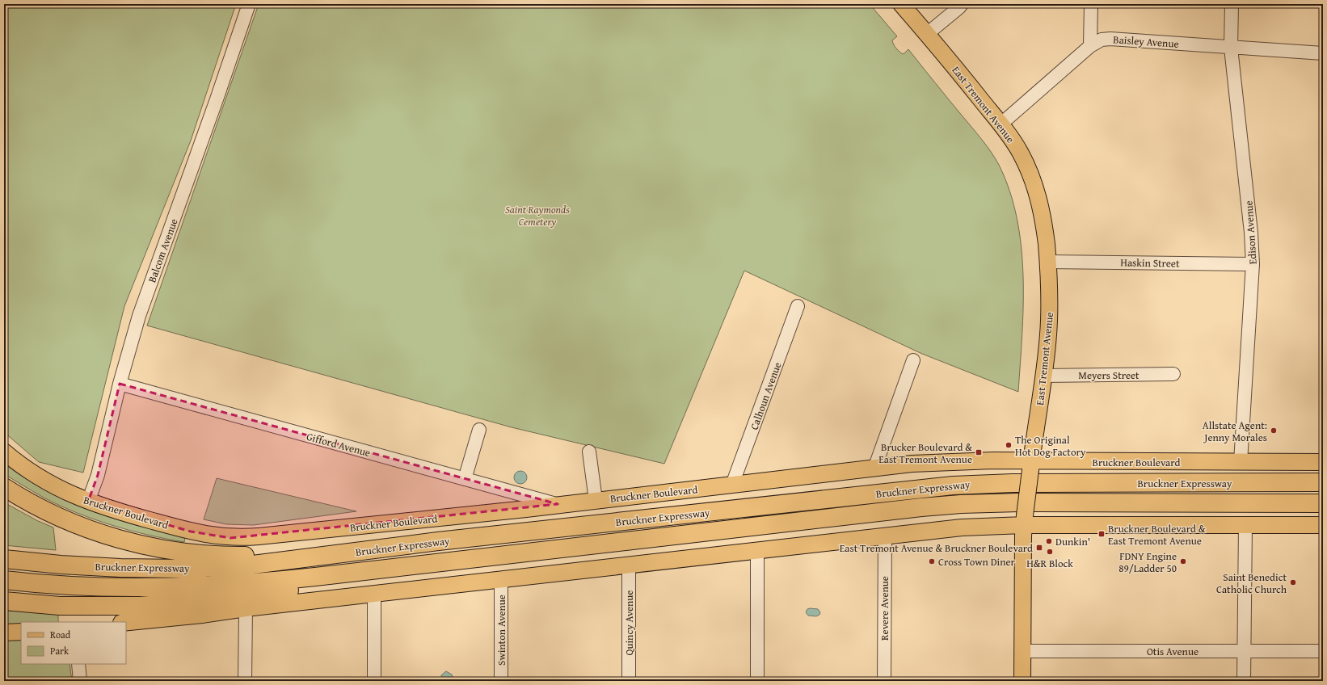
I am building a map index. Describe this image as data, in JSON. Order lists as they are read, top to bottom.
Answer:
{
  "streets": {
    "highway": ["Bruckner Expressway"],
    "main road": ["East Tremont Avenue", "Bruckner Boulevard"],
    "street": [
      "Baisley Avenue",
      "Edison Avenue",
      "Balcom Avenue",
      "Haskin Street",
      "Meyers Street",
      "Calhoun Avenue",
      "Gifford Avenue",
      "Revere Avenue",
      "Quincy Avenue",
      "Swinton Avenue",
      "Otis Avenue"
    ]
  },
  "crossings": [
    ["Baisley Avenue", "East Tremont Avenue"],
    ["Baisley Avenue", "Edison Avenue"],
    ["East Tremont Avenue", "Haskin Street"],
    ["East Tremont Avenue", "Meyers Street"],
    ["East Tremont Avenue", "Bruckner Boulevard"],
    ["East Tremont Avenue", "Otis Avenue"],
    ["Edison Avenue", "Haskin Street"],
    ["Edison Avenue", "Bruckner Boulevard"],
    ["Balcom Avenue", "Gifford Avenue"],
    ["Balcom Avenue", "Bruckner Boulevard"],
    ["Calhoun Avenue", "Bruckner Boulevard"],
    ["Gifford Avenue", "Bruckner Boulevard"]
  ],
  "parks": ["Saint Raymonds Cemetery"],
  "places": {
    "other": [
      "Allstate Agent: Jenny Morales",
      "The Original Hot Dog Factory",
      "Dunkin'",
      "H&R Block",
      "Cross Town Diner",
      "FDNY Engine 89/Ladder 50",
      "Saint Benedict Catholic Church"
    ],
    "transit": ["Brucker Boulevard & East Tremont Avenue", "Bruckner Boulevard & East Tremont Avenue", "East Tremont Avenue & Bruckner Boulevard"]
  },
  "legend": ["Road", "Park"]
}
